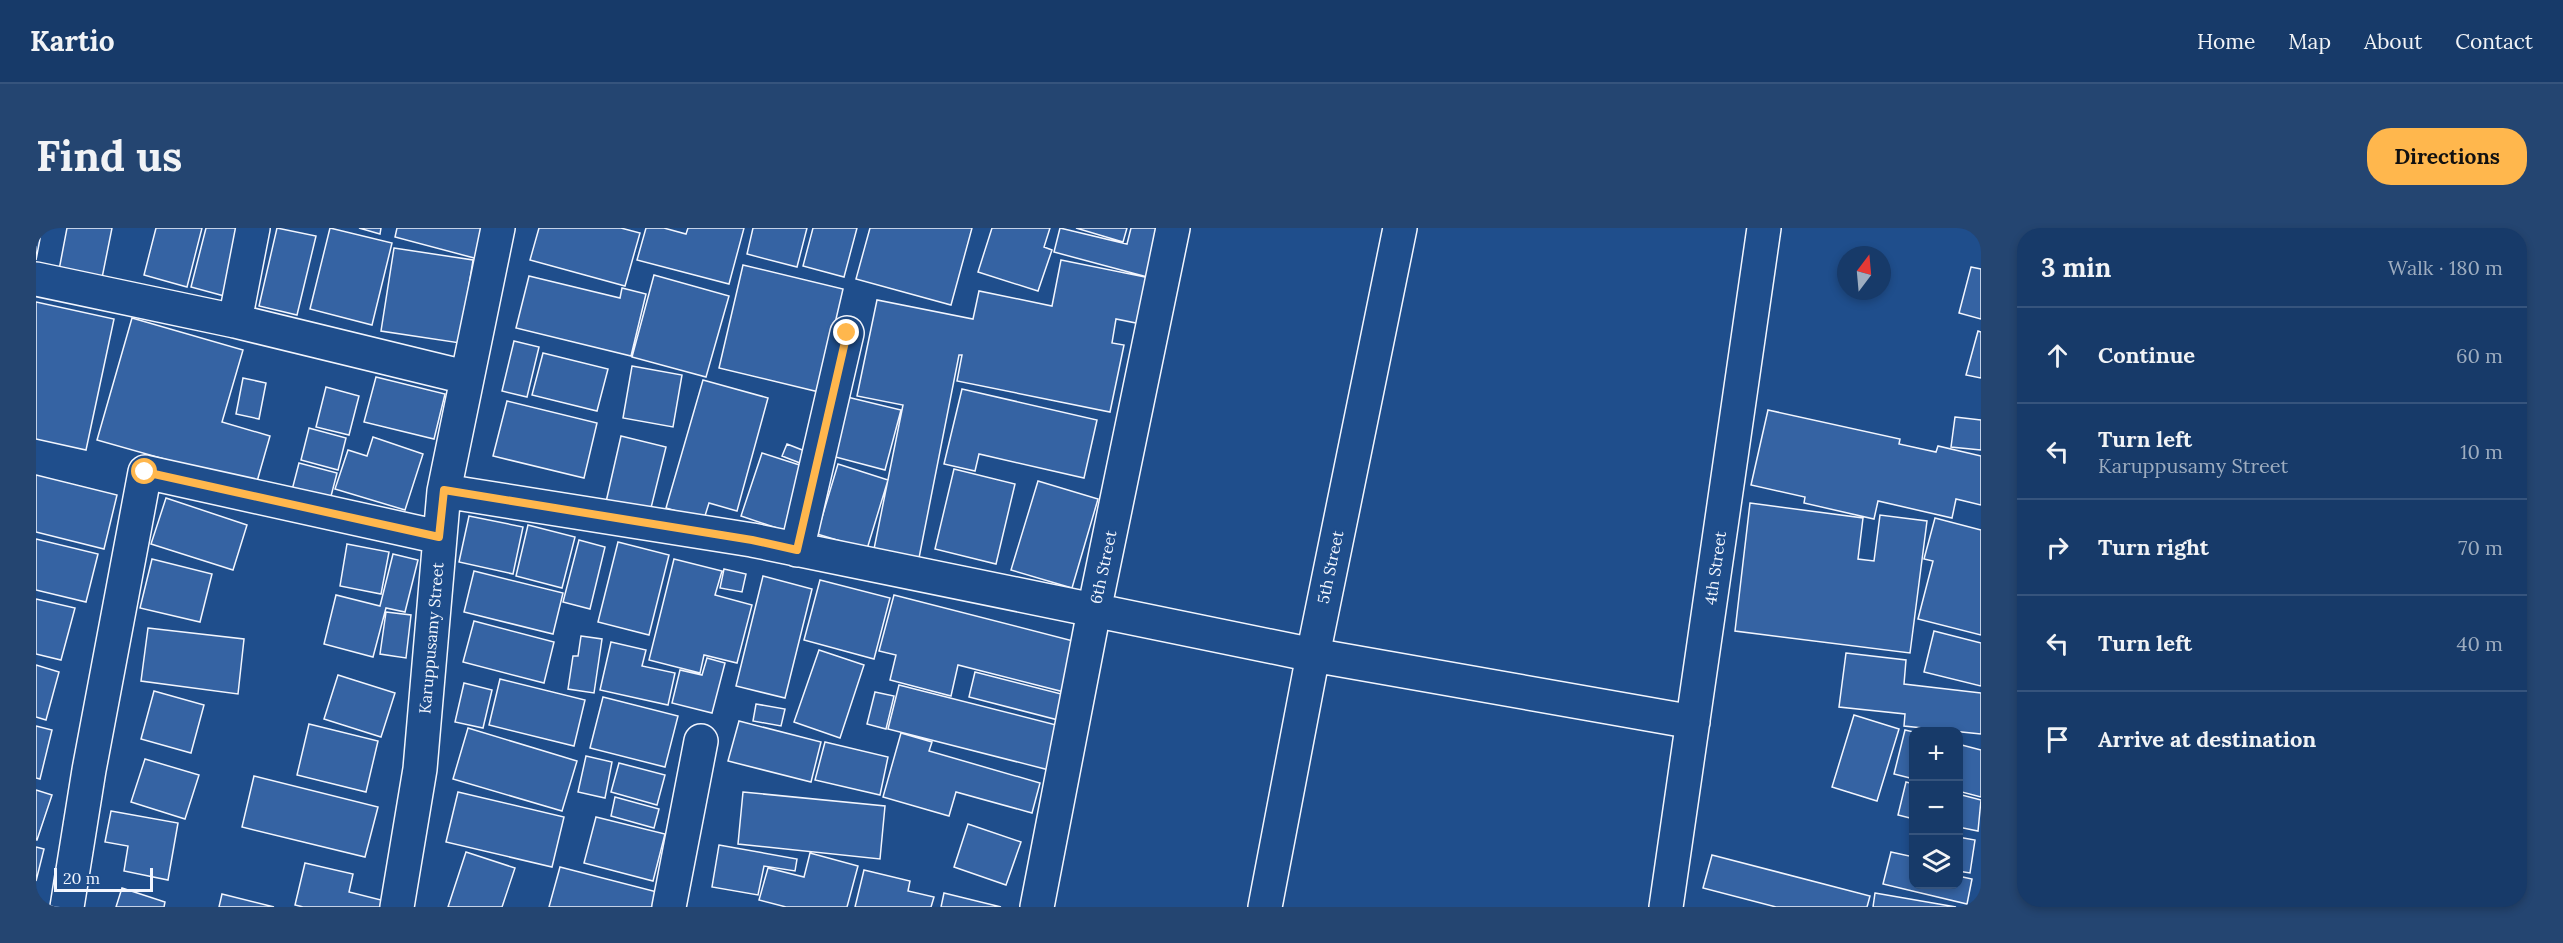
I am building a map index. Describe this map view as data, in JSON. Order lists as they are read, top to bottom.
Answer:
{
  "streets": {
    "street": [
      "6th Street",
      "5th Street",
      "4th Street",
      "Karuppusamy Street"
    ]
  },
  "scale_bar": "20 m",
  "north": "top",
  "page": {
    "header": "Kartio",
    "nav": [
      "Home",
      "Map",
      "About",
      "Contact"
    ],
    "buttons": "Directions",
    "title": "Find us",
    "heading": ["3 min", "Walk · 180 m"],
    "list": [
      ["Continue", "60 m"],
      ["Turn left", "Karuppusamy Street", "10 m"],
      ["Turn right", "70 m"],
      ["Turn left", "40 m"],
      "Arrive at destination"
    ],
    "map_buttons": ["+", "−"],
    "scale": "20 m"
  }
}
